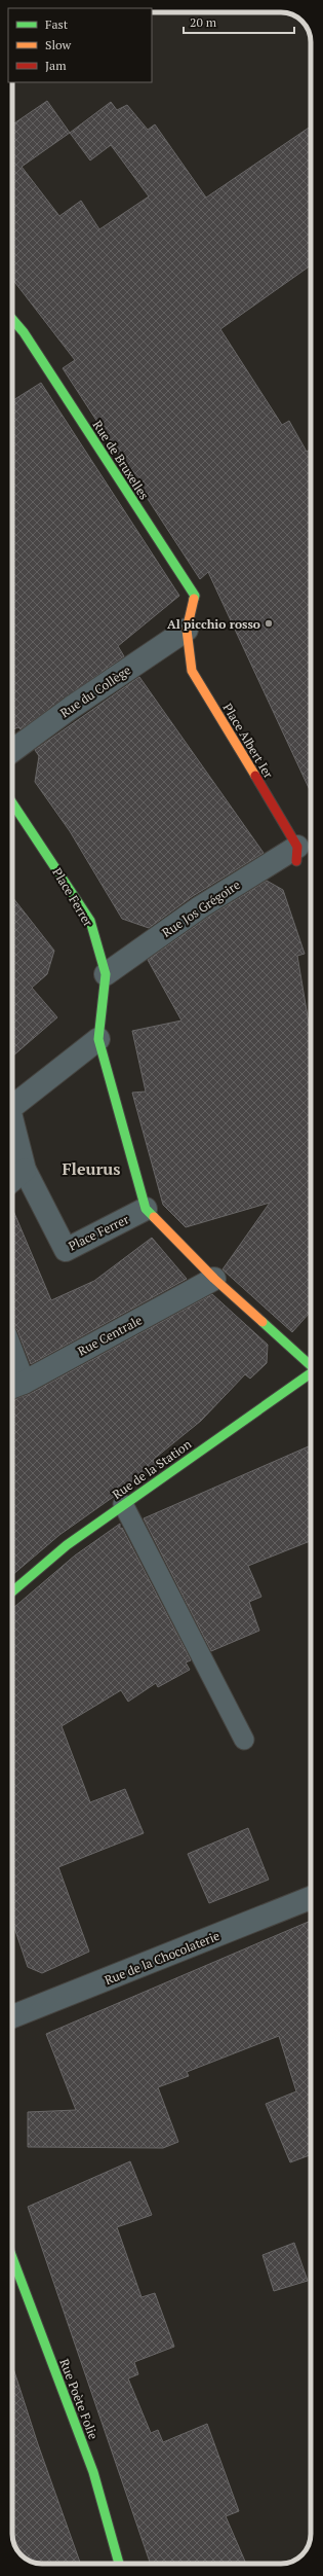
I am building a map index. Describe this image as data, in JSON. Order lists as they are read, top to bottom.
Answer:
{
  "streets": {
    "street": [
      "Rue de Bruxelles",
      "Rue du Collège",
      "Place Albert Ier",
      "Place Ferrer",
      "Rue Jos Grégoire",
      "Rue Centrale",
      "Rue de la Station",
      "Rue de la Chocolaterie",
      "Rue Poète Folie"
    ]
  },
  "crossings": [
    ["Rue de Bruxelles", "Rue du Collège"],
    ["Rue de Bruxelles", "Place Albert Ier"],
    ["Rue du Collège", "Place Albert Ier"],
    ["Place Albert Ier", "Rue Jos Grégoire"],
    ["Place Ferrer", "Rue Jos Grégoire"],
    ["Place Ferrer", "Rue Centrale"]
  ],
  "districts": ["Fleurus"],
  "places": ["Al picchio rosso"],
  "legend": ["Fast", "Slow", "Jam"],
  "scale_bar": "20 m"
}
